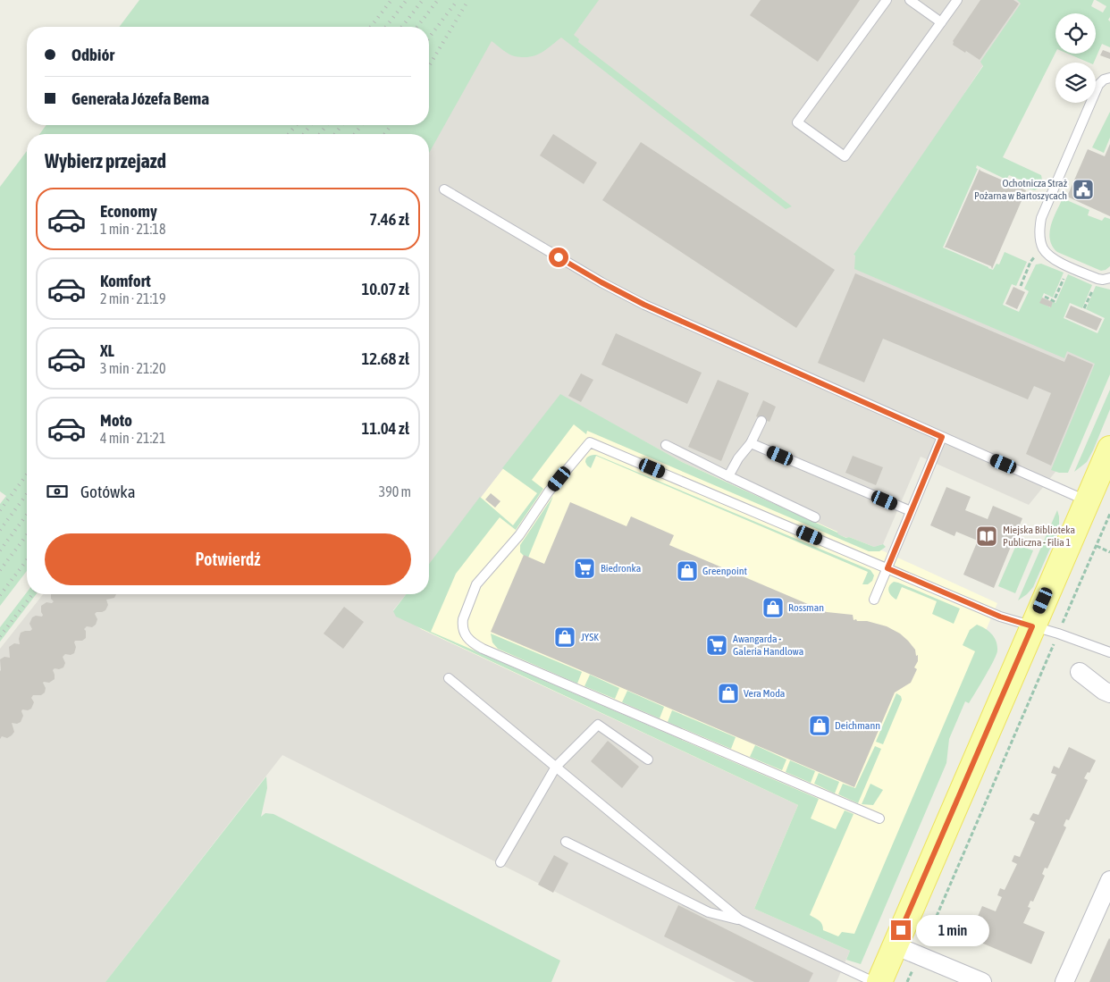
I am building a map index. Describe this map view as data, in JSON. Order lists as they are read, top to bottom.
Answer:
{
  "places": {
    "public building": ["Ochotnicza Straż Pożarna w Bartoszycach"],
    "library": ["Miejska Biblioteka Publiczna - Filia 1"],
    "supermarket": ["Biedronka", "Awangarda - Galeria Handlowa"],
    "shop": [
      "Greenpoint",
      "Rossman",
      "JYSK",
      "Vera Moda",
      "Deichmann"
    ]
  },
  "page": {
    "banner": ["Odbiór", "Generała Józefa Bema"],
    "heading": "Wybierz przejazd",
    "list": [
      {
        "name": "Economy",
        "note": "1 min · 21:18",
        "value": "7.46 zł"
      },
      {
        "name": "Komfort",
        "note": "2 min · 21:19",
        "value": "10.07 zł"
      },
      {
        "name": "XL",
        "note": "3 min · 21:20",
        "value": "12.68 zł"
      },
      {
        "name": "Moto",
        "note": "4 min · 21:21",
        "value": "11.04 zł"
      }
    ],
    "pay": ["Gotówka", "390 m"],
    "buttons": "Potwierdź",
    "bubble": "1 min"
  }
}
